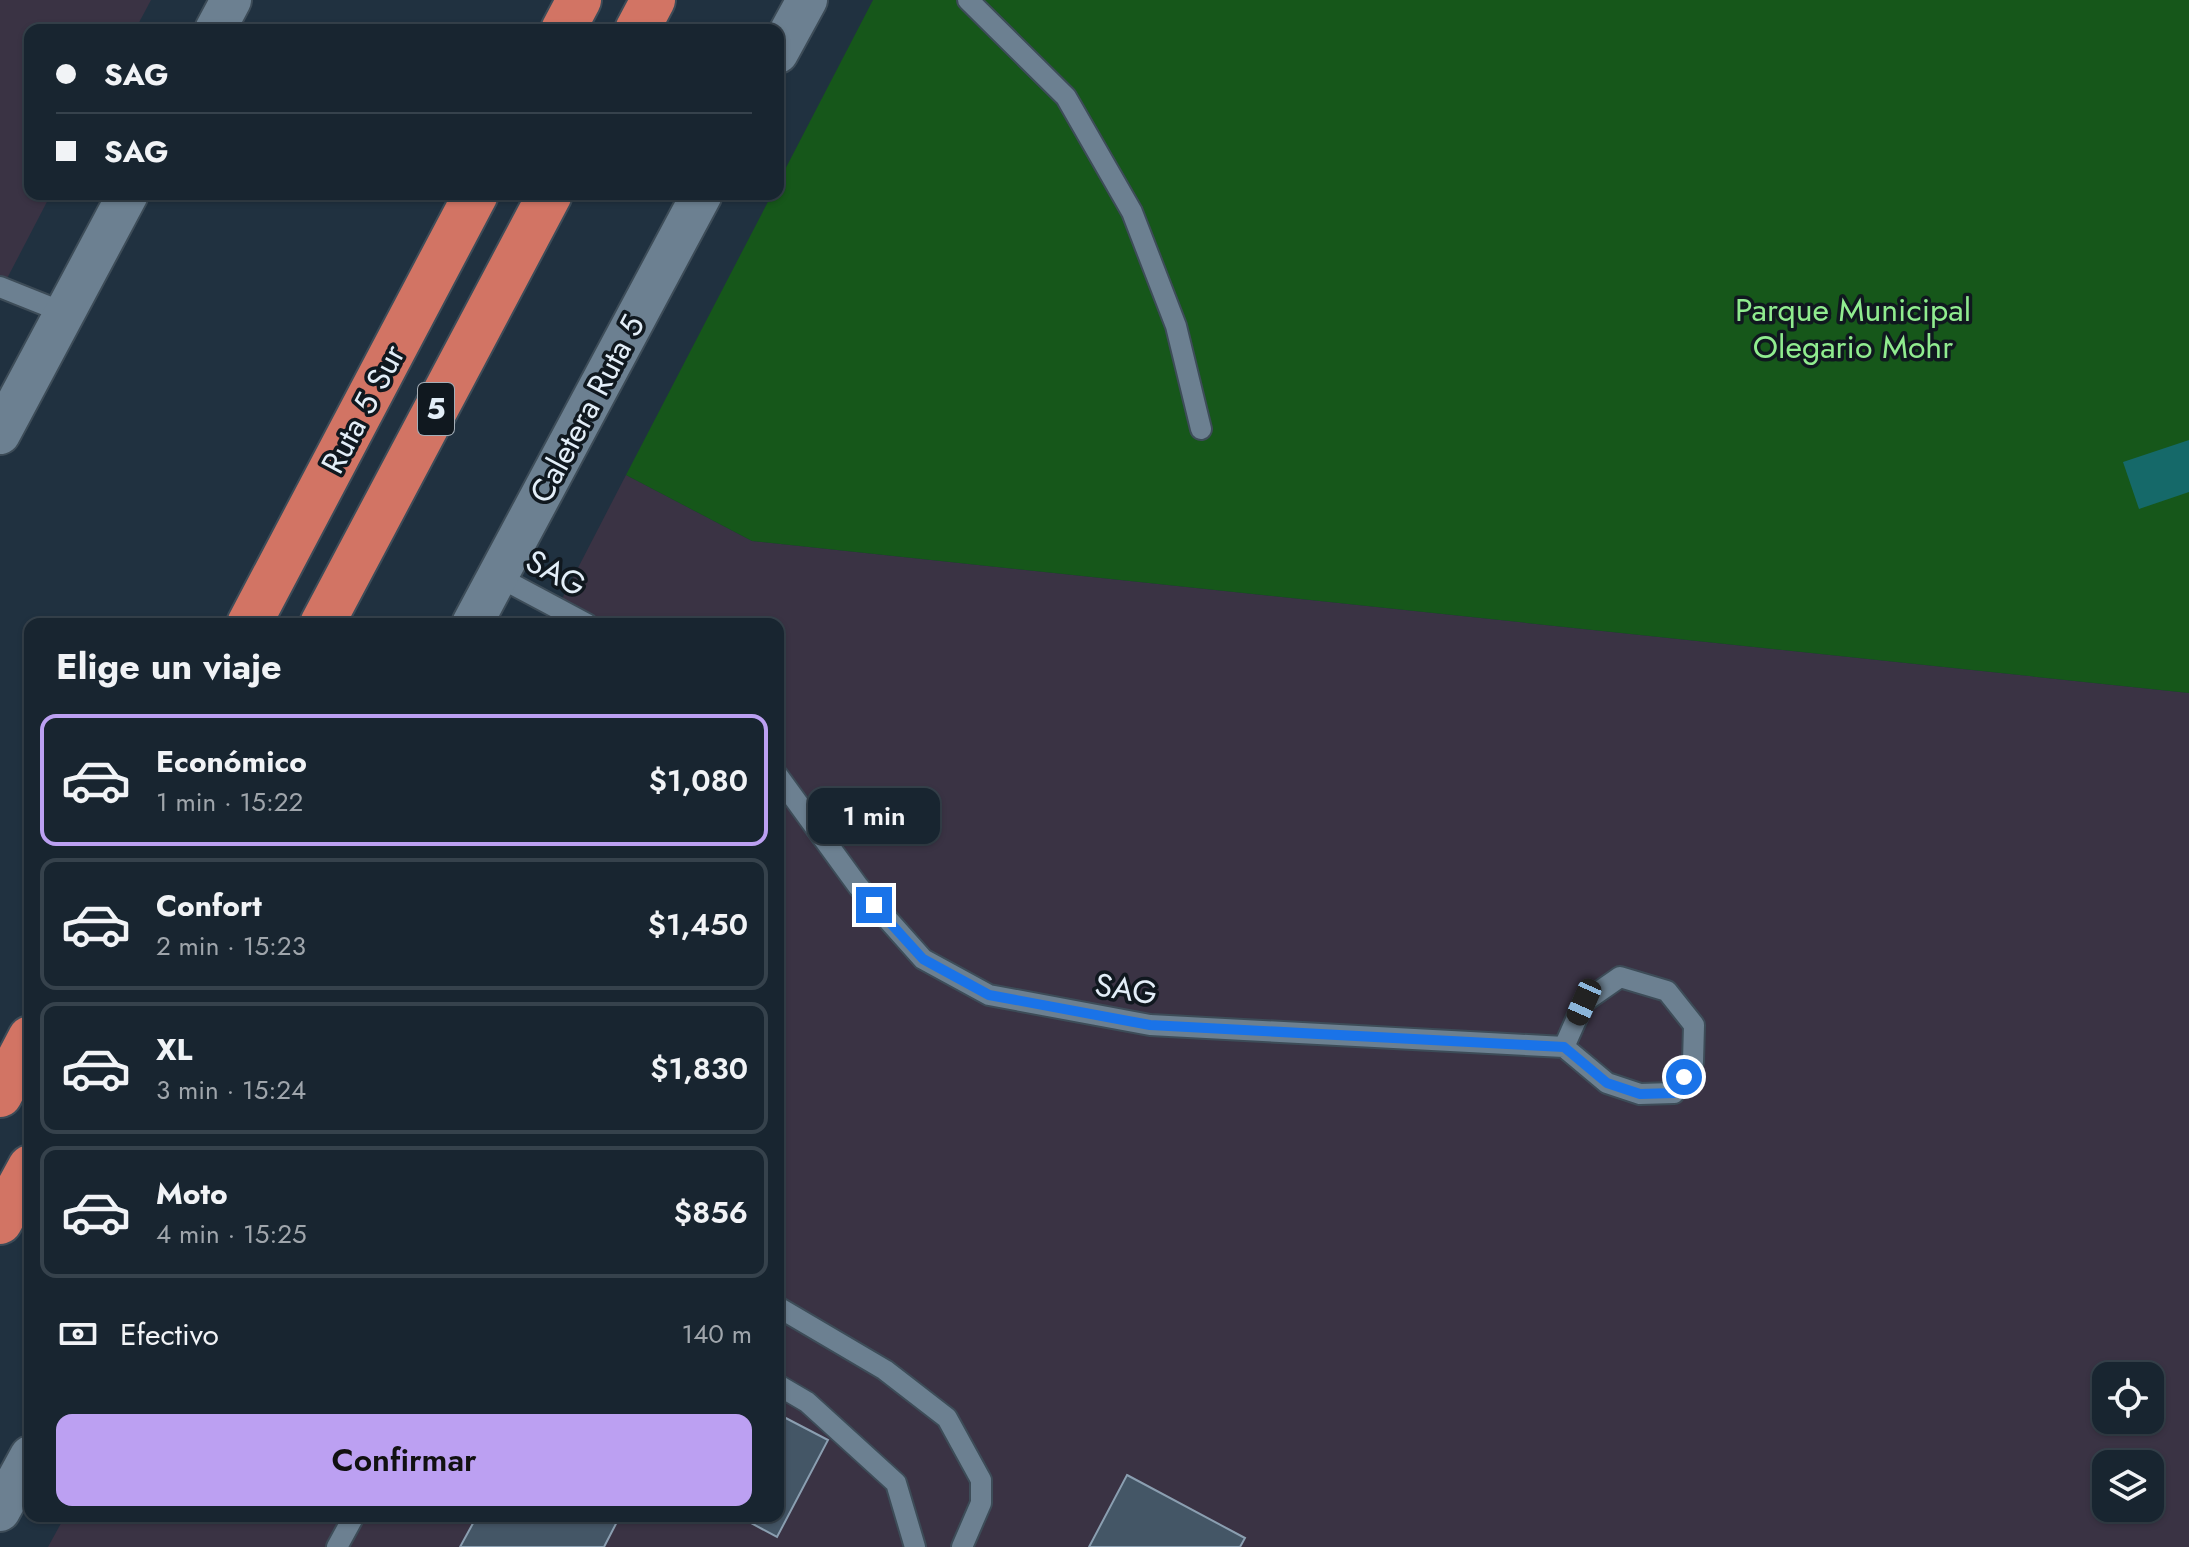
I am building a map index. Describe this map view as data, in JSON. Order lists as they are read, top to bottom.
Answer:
{
  "streets": {
    "highway": ["Ruta 5 Sur", "5"],
    "street": ["Caletera Ruta 5"],
    "lane": ["SAG"]
  },
  "crossings": [
    ["Caletera Ruta 5", "SAG"]
  ],
  "parks": ["Parque Municipal Olegario Mohr"],
  "page": {
    "banner": ["SAG", "SAG"],
    "heading": "Elige un viaje",
    "list": [
      {
        "name": "Económico",
        "note": "1 min · 15:22",
        "value": "$1,080"
      },
      {
        "name": "Confort",
        "note": "2 min · 15:23",
        "value": "$1,450"
      },
      {
        "name": "XL",
        "note": "3 min · 15:24",
        "value": "$1,830"
      },
      {
        "name": "Moto",
        "note": "4 min · 15:25",
        "value": "$856"
      }
    ],
    "bubble": "1 min",
    "pay": ["Efectivo", "140 m"],
    "buttons": "Confirmar"
  }
}
